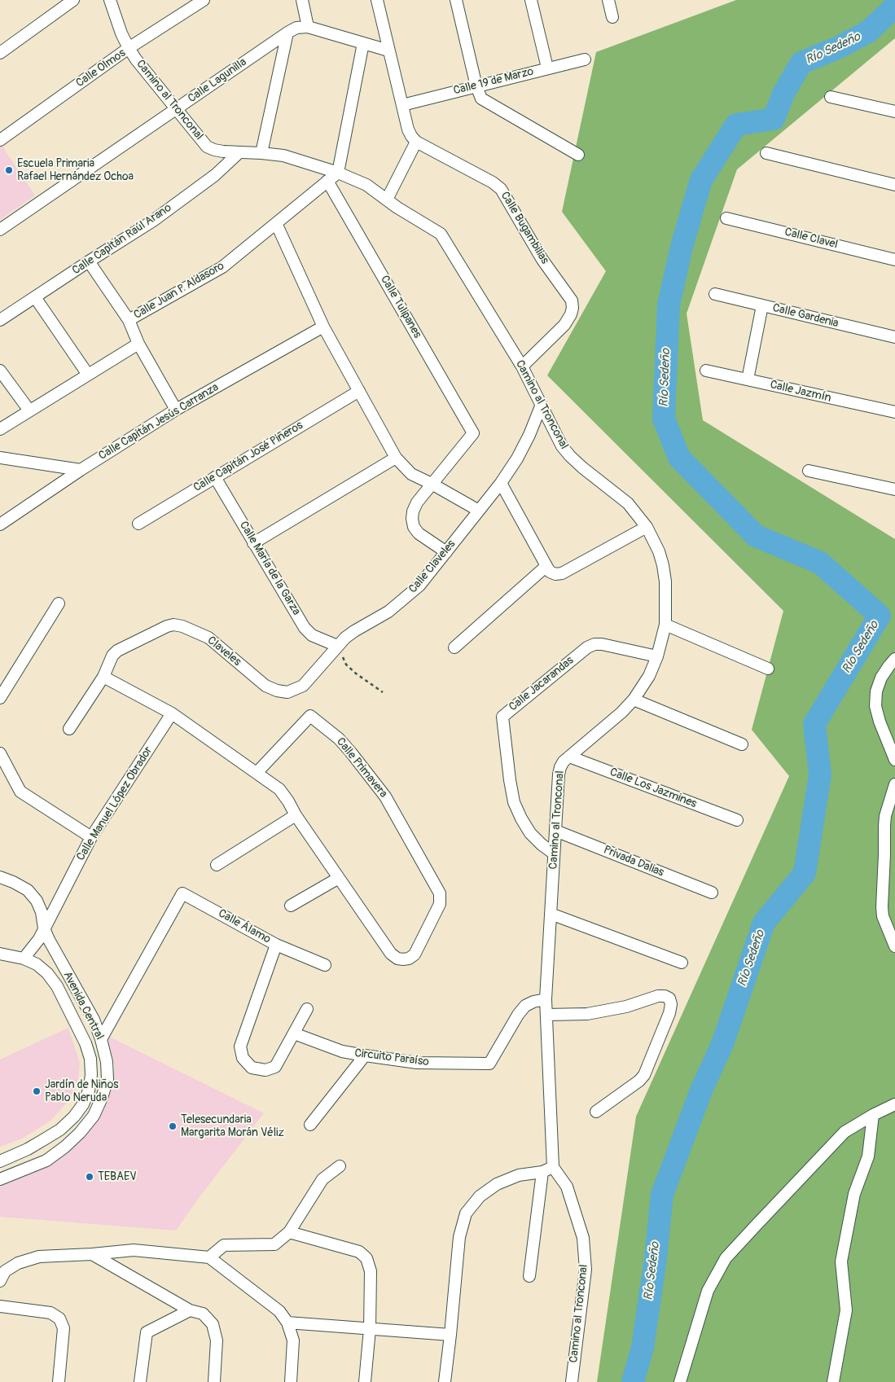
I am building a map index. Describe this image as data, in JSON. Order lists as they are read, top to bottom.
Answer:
{
  "streets": {
    "street": [
      "Calle Olmos",
      "Calle Lagunilla",
      "Calle 19 de Marzo",
      "Camino al Tronconal",
      "Calle Bugambilias",
      "Calle Clavel",
      "Calle Capitán Raúl Arano",
      "Calle Juan P. Aldasoro",
      "Calle Tulipanes",
      "Calle Gardenia",
      "Calle Jazmín",
      "Calle Capitán Jesús Carranza",
      "Calle Capitán José Piñeros",
      "Calle Claveles",
      "Calle María de la Garza",
      "Claveles",
      "Calle Jacarandas",
      "Calle Primavera",
      "Calle Los Jazmines",
      "Calle Manuel López Obrador",
      "Privada Dalias",
      "Calle Álamo",
      "Avenida Central",
      "Circuito Paraíso"
    ]
  },
  "crossings": [
    ["Calle Olmos", "Camino al Tronconal"],
    ["Calle Lagunilla", "Camino al Tronconal"],
    ["Camino al Tronconal", "Calle Bugambilias"],
    ["Camino al Tronconal", "Calle Capitán Raúl Arano"],
    ["Camino al Tronconal", "Calle Juan P. Aldasoro"],
    ["Camino al Tronconal", "Calle Claveles"],
    ["Camino al Tronconal", "Calle Jacarandas"],
    ["Camino al Tronconal", "Calle Los Jazmines"],
    ["Camino al Tronconal", "Privada Dalias"],
    ["Camino al Tronconal", "Circuito Paraíso"],
    ["Calle Juan P. Aldasoro", "Calle Tulipanes"],
    ["Calle Juan P. Aldasoro", "Calle Capitán Jesús Carranza"],
    ["Calle Capitán José Piñeros", "Calle María de la Garza"],
    ["Calle Claveles", "Calle María de la Garza"],
    ["Calle Claveles", "Claveles"],
    ["Calle Manuel López Obrador", "Avenida Central"],
    ["Calle Álamo", "Avenida Central"],
    ["Calle Álamo", "Circuito Paraíso"]
  ],
  "water": ["Río Sedeño"],
  "places": [
    "Escuela Primaria Rafael Hernández Ochoa",
    "Jardín de Niños Pablo Neruda",
    "Telesecundaria Margarita Morán Véliz",
    "TEBAEV"
  ]
}
